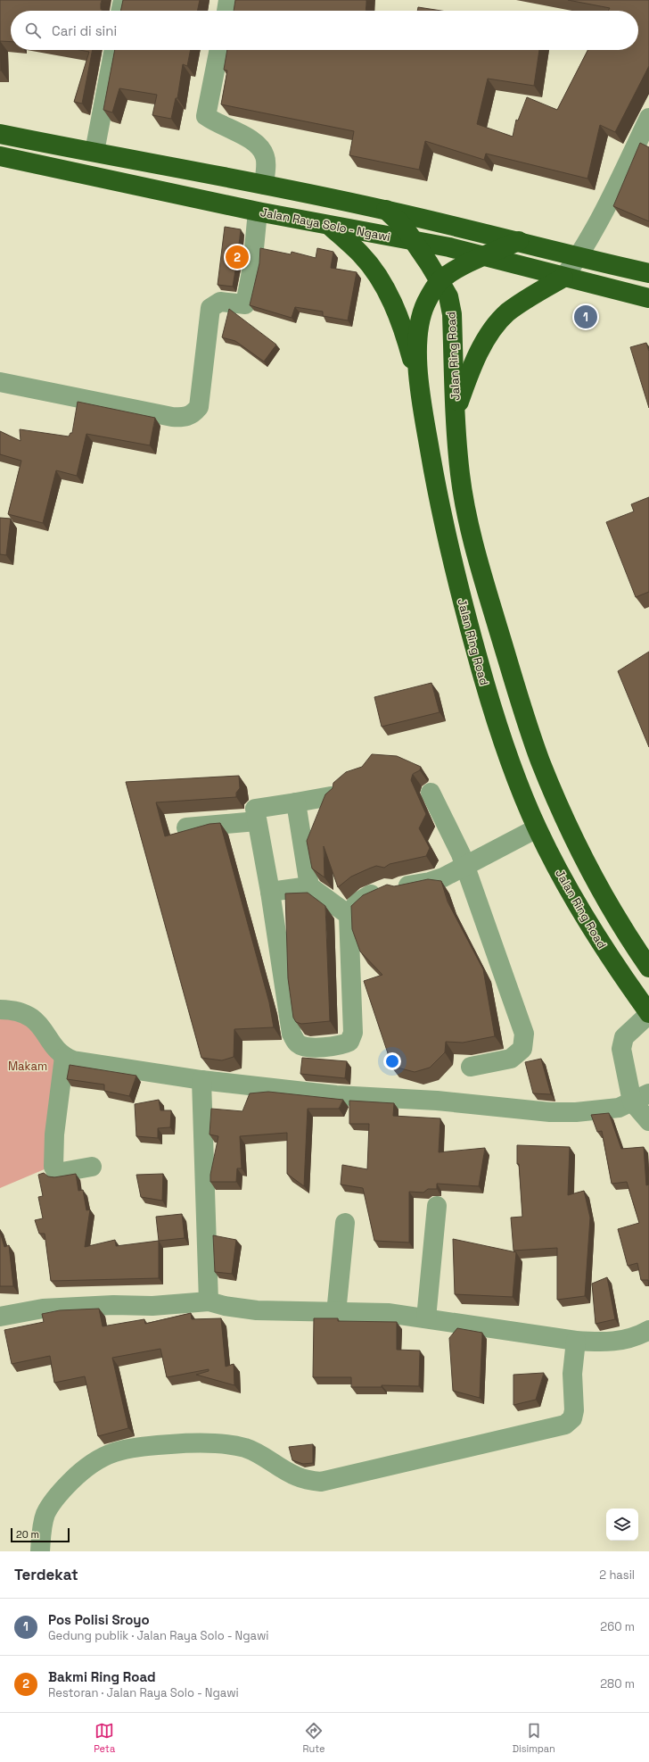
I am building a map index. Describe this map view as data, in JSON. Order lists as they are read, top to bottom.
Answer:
{
  "streets": {
    "highway": ["Jalan Raya Solo - Ngawi", "Jalan Ring Road"]
  },
  "parks": ["Makam"],
  "scale_bar": "20 m",
  "page": {
    "search": "Cari di sini",
    "pins": ["2", "1"],
    "scale": "20 m",
    "heading": ["Terdekat", "2 hasil"],
    "list": [
      {
        "mark": "1",
        "name": "Pos Polisi Sroyo",
        "note": "Gedung publik · Jalan Raya Solo - Ngawi",
        "value": "260 m"
      },
      {
        "mark": "2",
        "name": "Bakmi Ring Road",
        "note": "Restoran · Jalan Raya Solo - Ngawi",
        "value": "280 m"
      }
    ],
    "nav": ["Peta", "Rute", "Disimpan"]
  }
}
